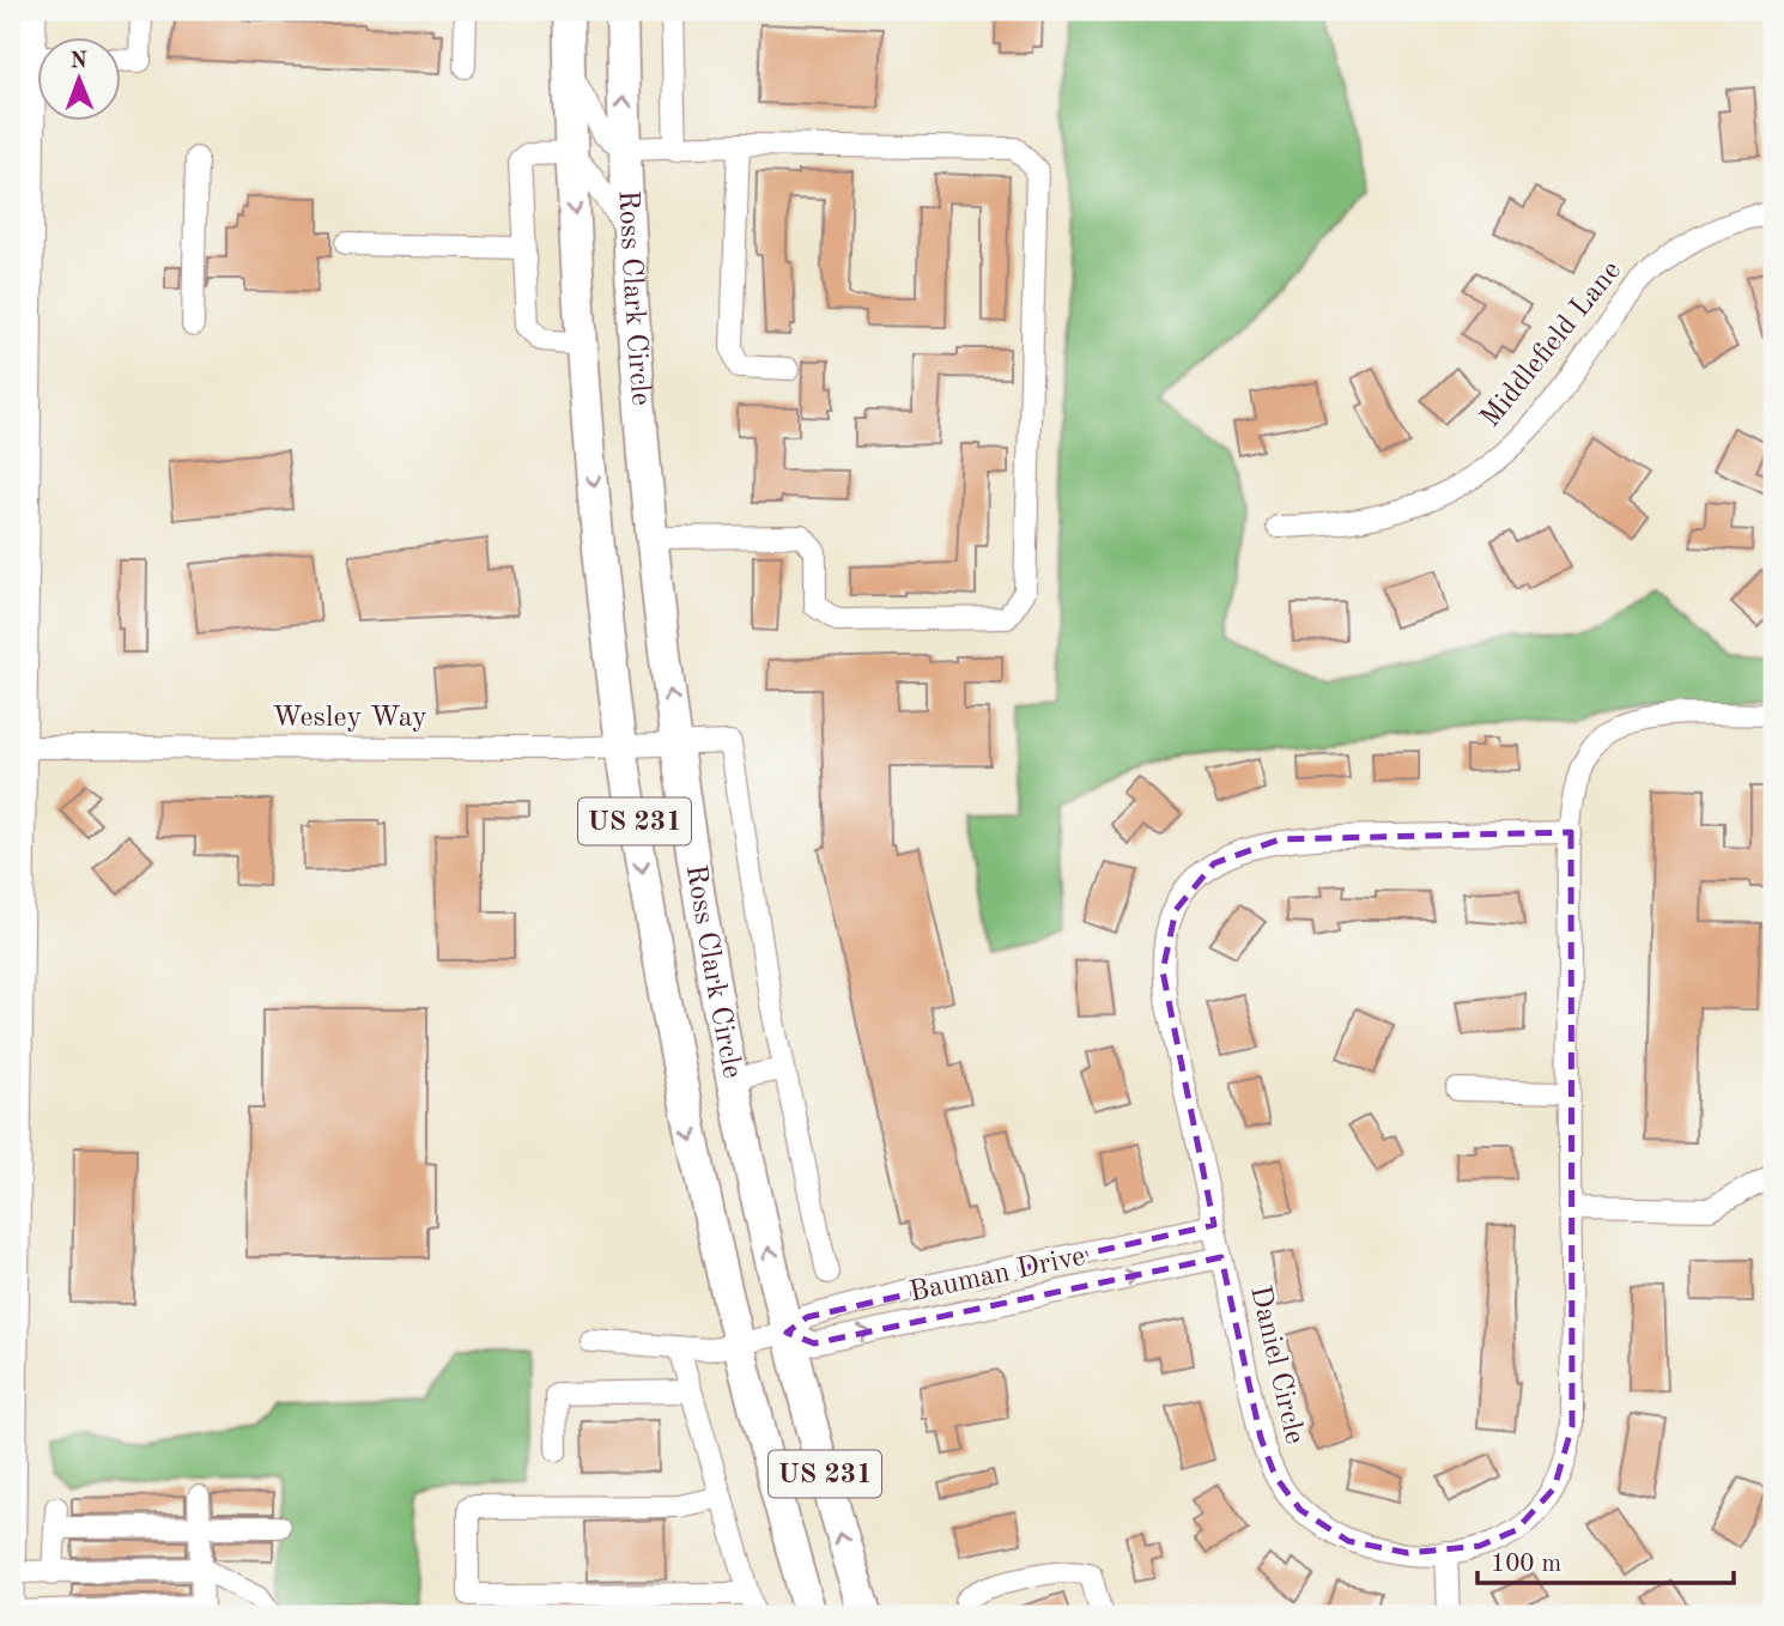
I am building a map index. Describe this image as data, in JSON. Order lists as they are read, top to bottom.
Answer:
{
  "streets": {
    "highway": ["Ross Clark Circle", "US 231"],
    "street": [
      "Middlefield Lane",
      "Wesley Way",
      "Bauman Drive",
      "Daniel Circle"
    ]
  },
  "crossings": [
    ["Ross Clark Circle", "Wesley Way"],
    ["Ross Clark Circle", "Bauman Drive"],
    ["Bauman Drive", "Daniel Circle"]
  ],
  "scale_bar": "100 m",
  "north": "top"
}
